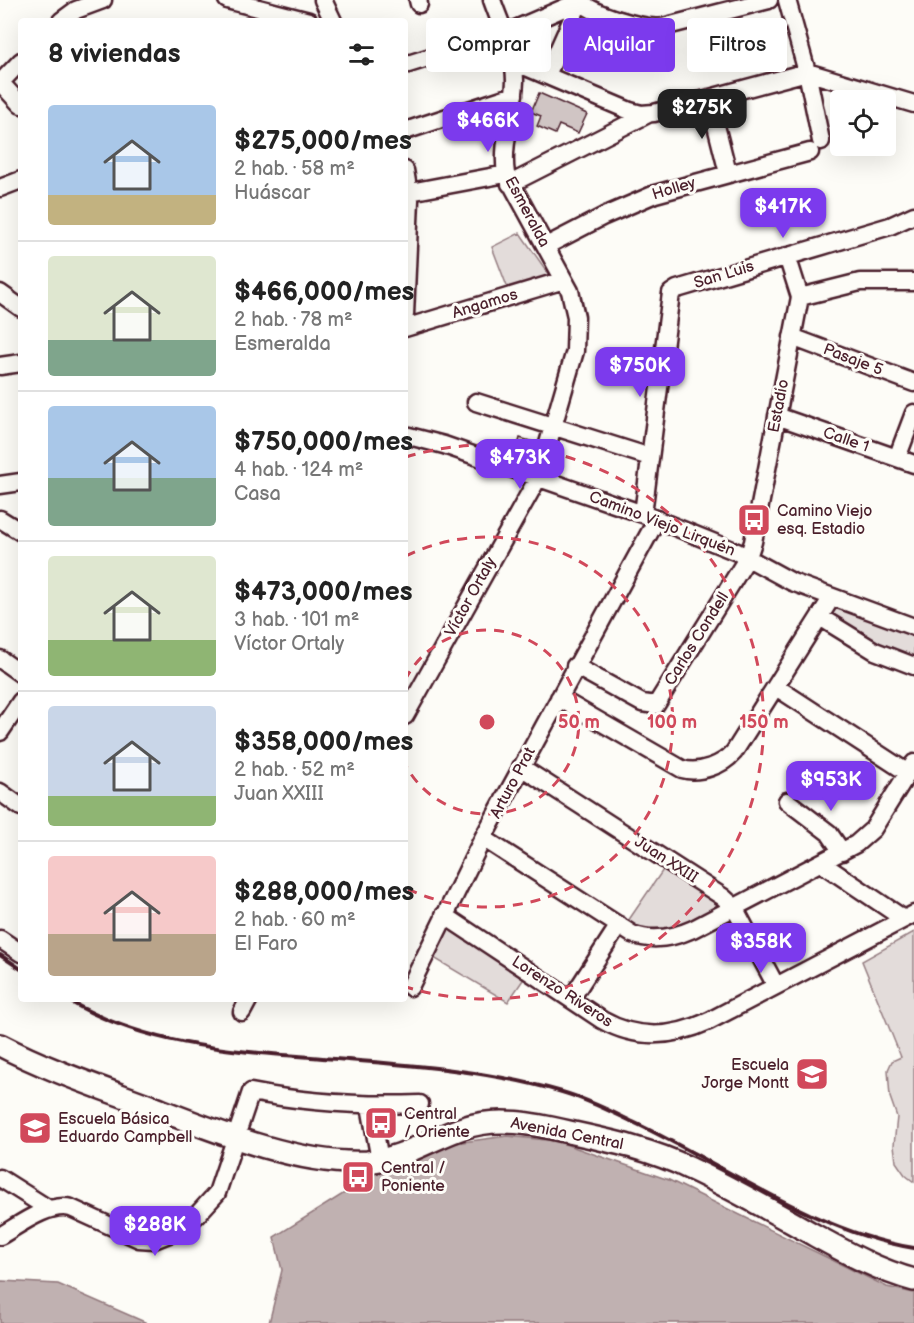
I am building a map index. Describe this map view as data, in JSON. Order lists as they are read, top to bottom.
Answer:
{
  "streets": {
    "main road": ["Avenida Central"],
    "street": [
      "Holley",
      "Esmeralda",
      "San Luis",
      "Angamos",
      "Pasaje 5",
      "Estadio",
      "Calle 1",
      "Camino Viejo Lirquén",
      "Víctor Ortaly",
      "Carlos Condell",
      "Arturo Prat",
      "Juan XXIII",
      "Lorenzo Riveros"
    ]
  },
  "crossings": [
    ["Holley", "Esmeralda"],
    ["Esmeralda", "Angamos"],
    ["Esmeralda", "Víctor Ortaly"],
    ["Pasaje 5", "Estadio"],
    ["Estadio", "Calle 1"],
    ["Estadio", "Camino Viejo Lirquén"],
    ["Estadio", "Carlos Condell"],
    ["Camino Viejo Lirquén", "Víctor Ortaly"],
    ["Camino Viejo Lirquén", "Carlos Condell"],
    ["Camino Viejo Lirquén", "Arturo Prat"],
    ["Carlos Condell", "Arturo Prat"],
    ["Arturo Prat", "Juan XXIII"],
    ["Arturo Prat", "Lorenzo Riveros"],
    ["Juan XXIII", "Lorenzo Riveros"]
  ],
  "places": {
    "bus stop": ["Camino Viejo esq. Estadio", "Central / Oriente", "Central / Poniente"],
    "school or university": ["Escuela Jorge Montt", "Escuela Básica Eduardo Campbell"]
  },
  "page": {
    "chip": ["Comprar", "Alquilar", "Filtros"],
    "heading": "8 viviendas",
    "price": [
      "$275K",
      "$466K",
      "$417K",
      "$750K",
      "$473K",
      "$953K",
      "$358K",
      "$288K"
    ],
    "list": [
      {
        "name": "$275,000/mes",
        "note": "2 hab. · 58 m² · Huáscar"
      },
      {
        "name": "$466,000/mes",
        "note": "2 hab. · 78 m² · Esmeralda"
      },
      {
        "name": "$750,000/mes",
        "note": "4 hab. · 124 m² · Casa"
      },
      {
        "name": "$473,000/mes",
        "note": "3 hab. · 101 m² · Víctor Ortaly"
      },
      {
        "name": "$358,000/mes",
        "note": "2 hab. · 52 m² · Juan XXIII"
      },
      {
        "name": "$288,000/mes",
        "note": "2 hab. · 60 m² · El Faro"
      }
    ]
  },
  "rings": ["50 m", "100 m", "150 m"]
}
